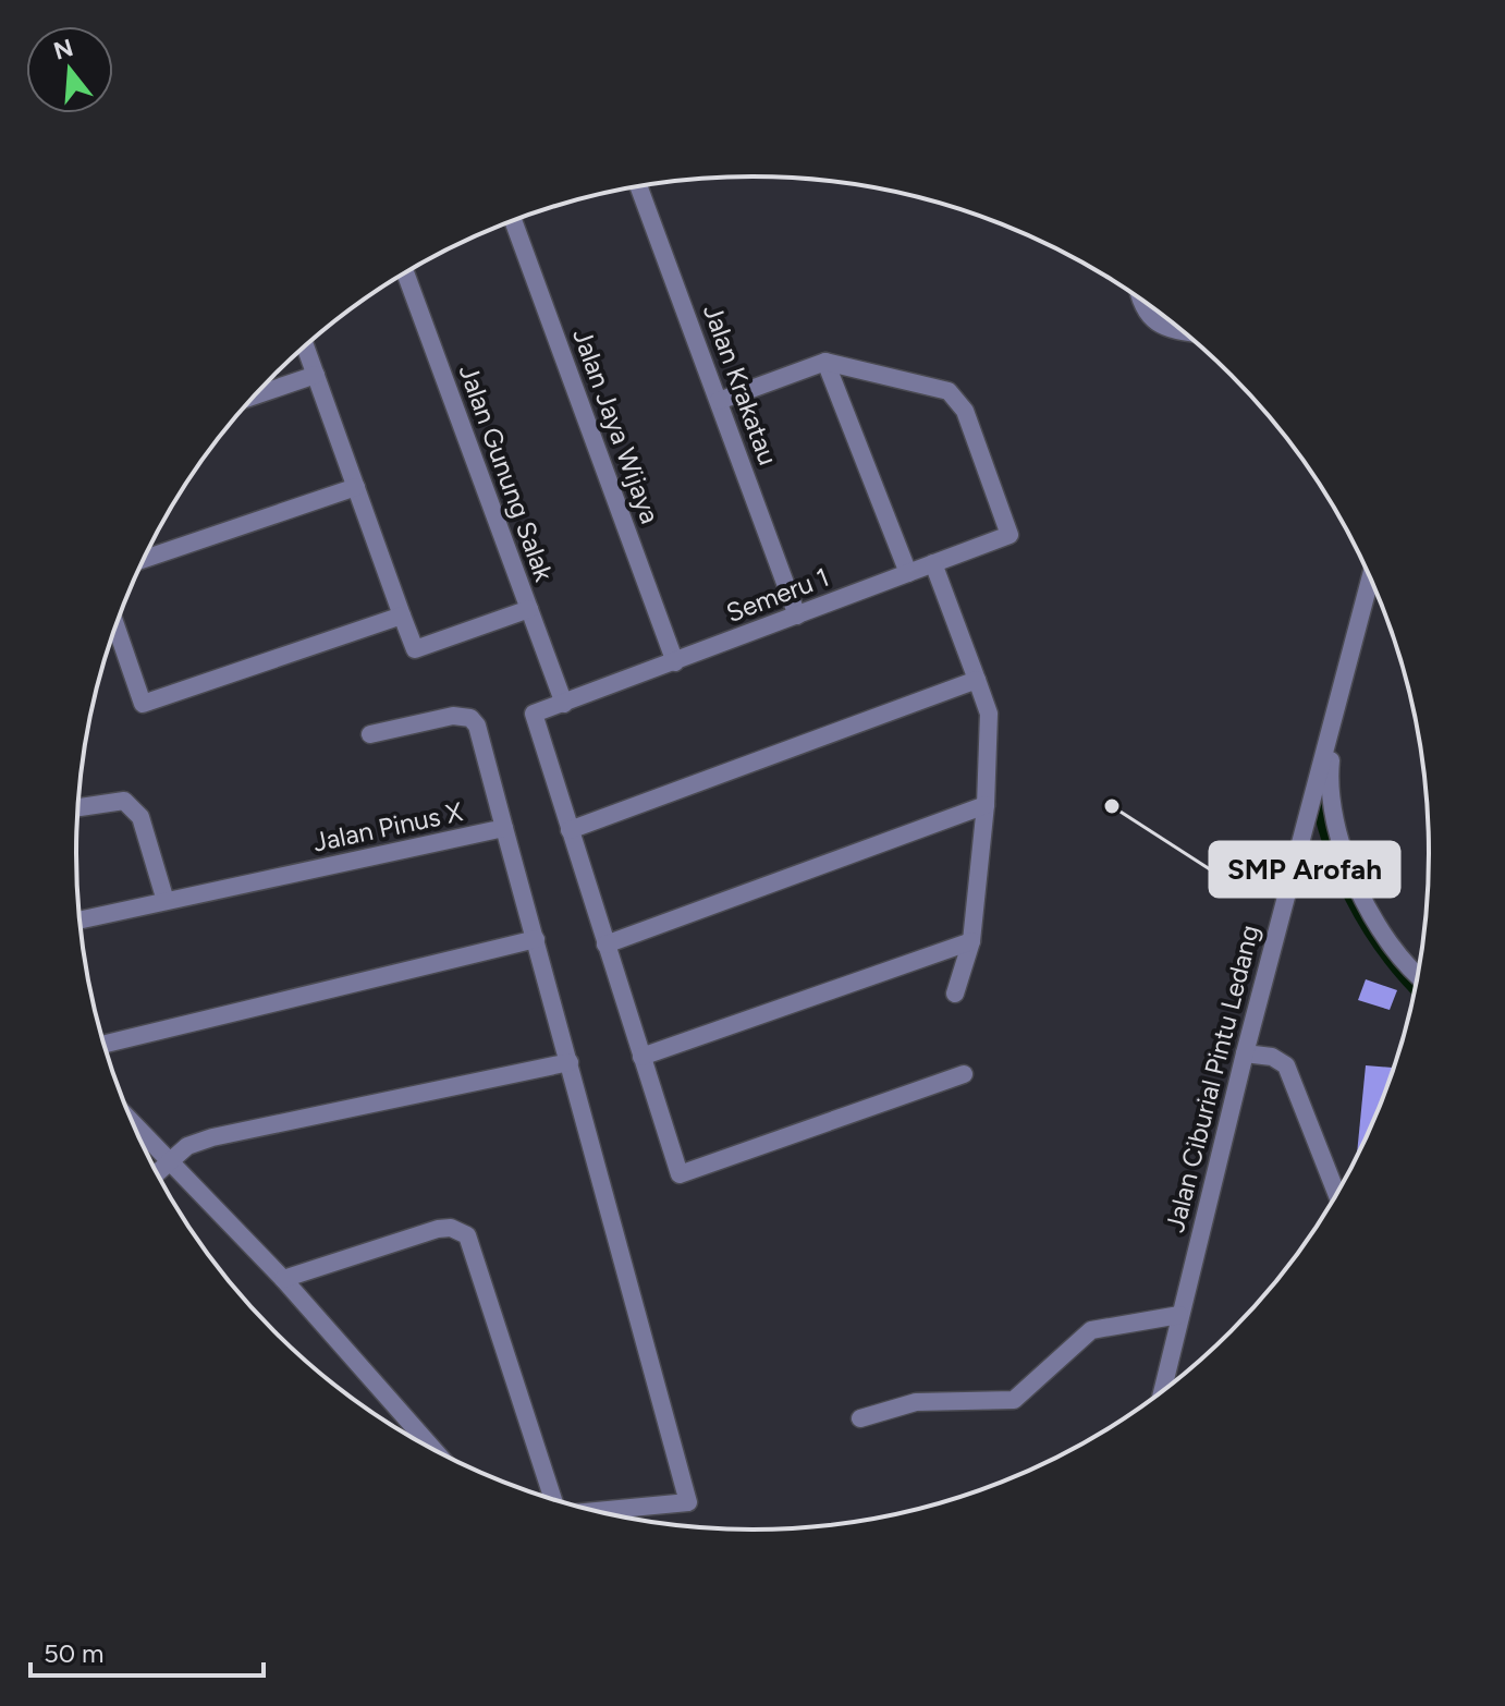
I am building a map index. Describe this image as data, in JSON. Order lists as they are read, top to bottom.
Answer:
{
  "streets": {
    "street": [
      "Jalan Krakatau",
      "Jalan Jaya Wijaya",
      "Jalan Gunung Salak",
      "Semeru 1",
      "Jalan Pinus X",
      "Jalan Ciburial Pintu Ledang"
    ]
  },
  "crossings": [
    ["Jalan Krakatau", "Semeru 1"],
    ["Jalan Jaya Wijaya", "Semeru 1"],
    ["Jalan Gunung Salak", "Semeru 1"]
  ],
  "places": ["SMP Arofah"],
  "scale_bar": "50 m",
  "north": "top"
}
